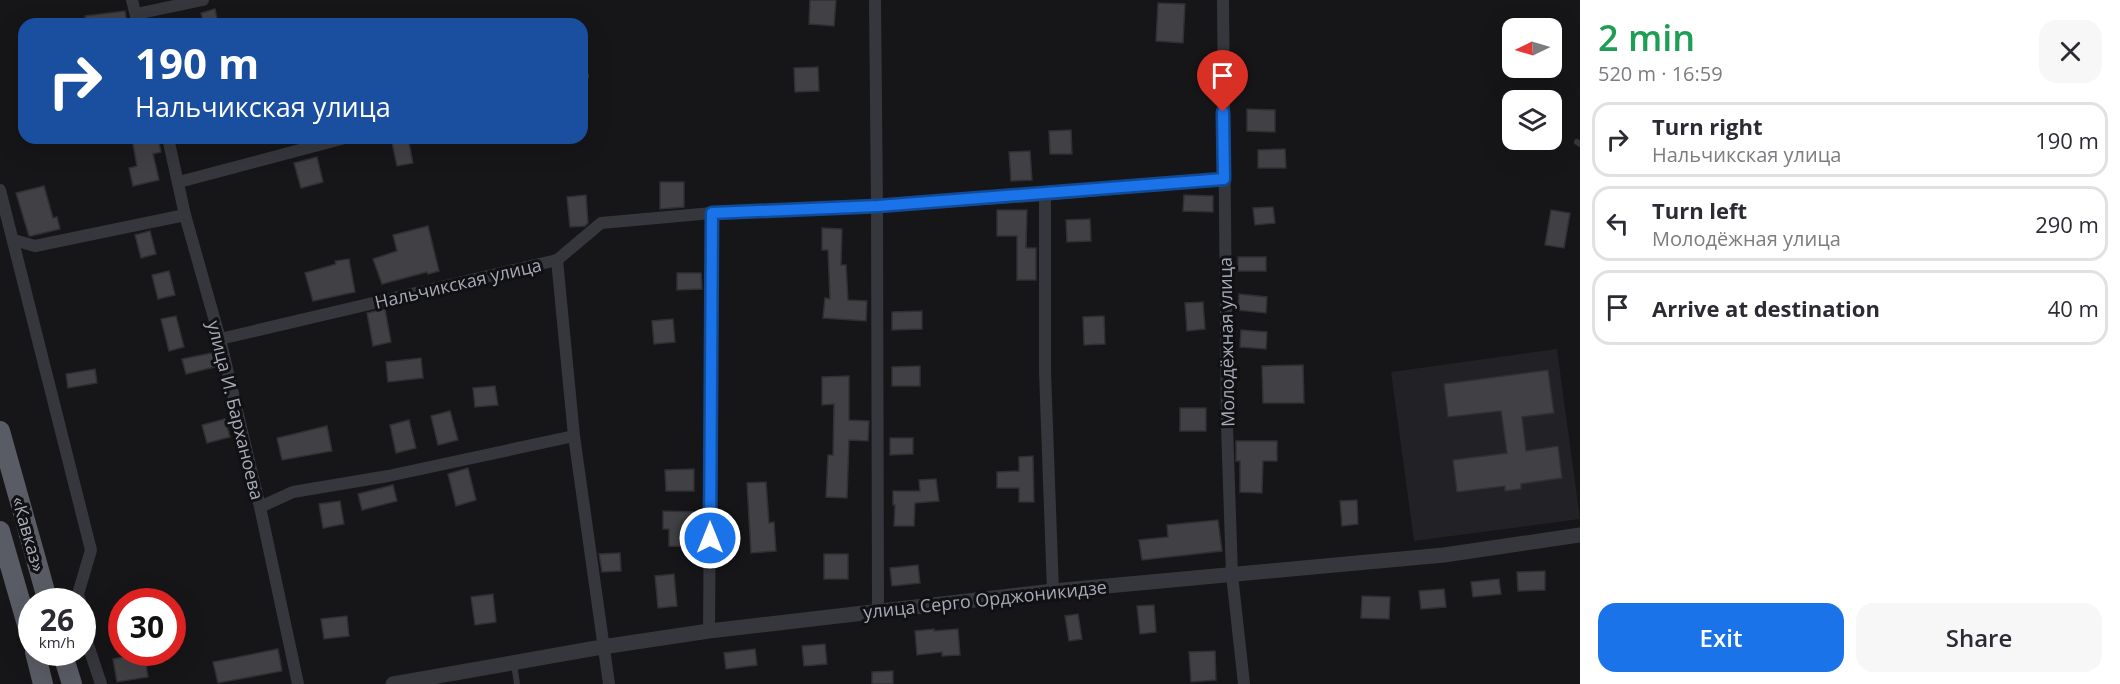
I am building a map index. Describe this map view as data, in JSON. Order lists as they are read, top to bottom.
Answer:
{
  "streets": {
    "highway": ["«Кавказ»"],
    "street": [
      "Нальчикская улица",
      "Молодёжная улица",
      "улица И. Барханоева",
      "улица Серго Орджоникидзе"
    ]
  },
  "crossings": [
    ["Нальчикская улица", "Молодёжная улица"],
    ["Нальчикская улица", "улица И. Барханоева"],
    ["Молодёжная улица", "улица Серго Орджоникидзе"]
  ],
  "north": "left",
  "page": {
    "heading": ["2 min", "520 m · 16:59"],
    "turn": ["190 m", "Нальчикская улица"],
    "list": [
      {
        "name": "Turn right",
        "note": "Нальчикская улица",
        "value": "190 m"
      },
      {
        "name": "Turn left",
        "note": "Молодёжная улица",
        "value": "290 m"
      },
      {
        "name": "Arrive at destination",
        "value": "40 m"
      }
    ],
    "speed": "26 km/h",
    "limit": "30",
    "buttons": ["Exit", "Share"]
  }
}
